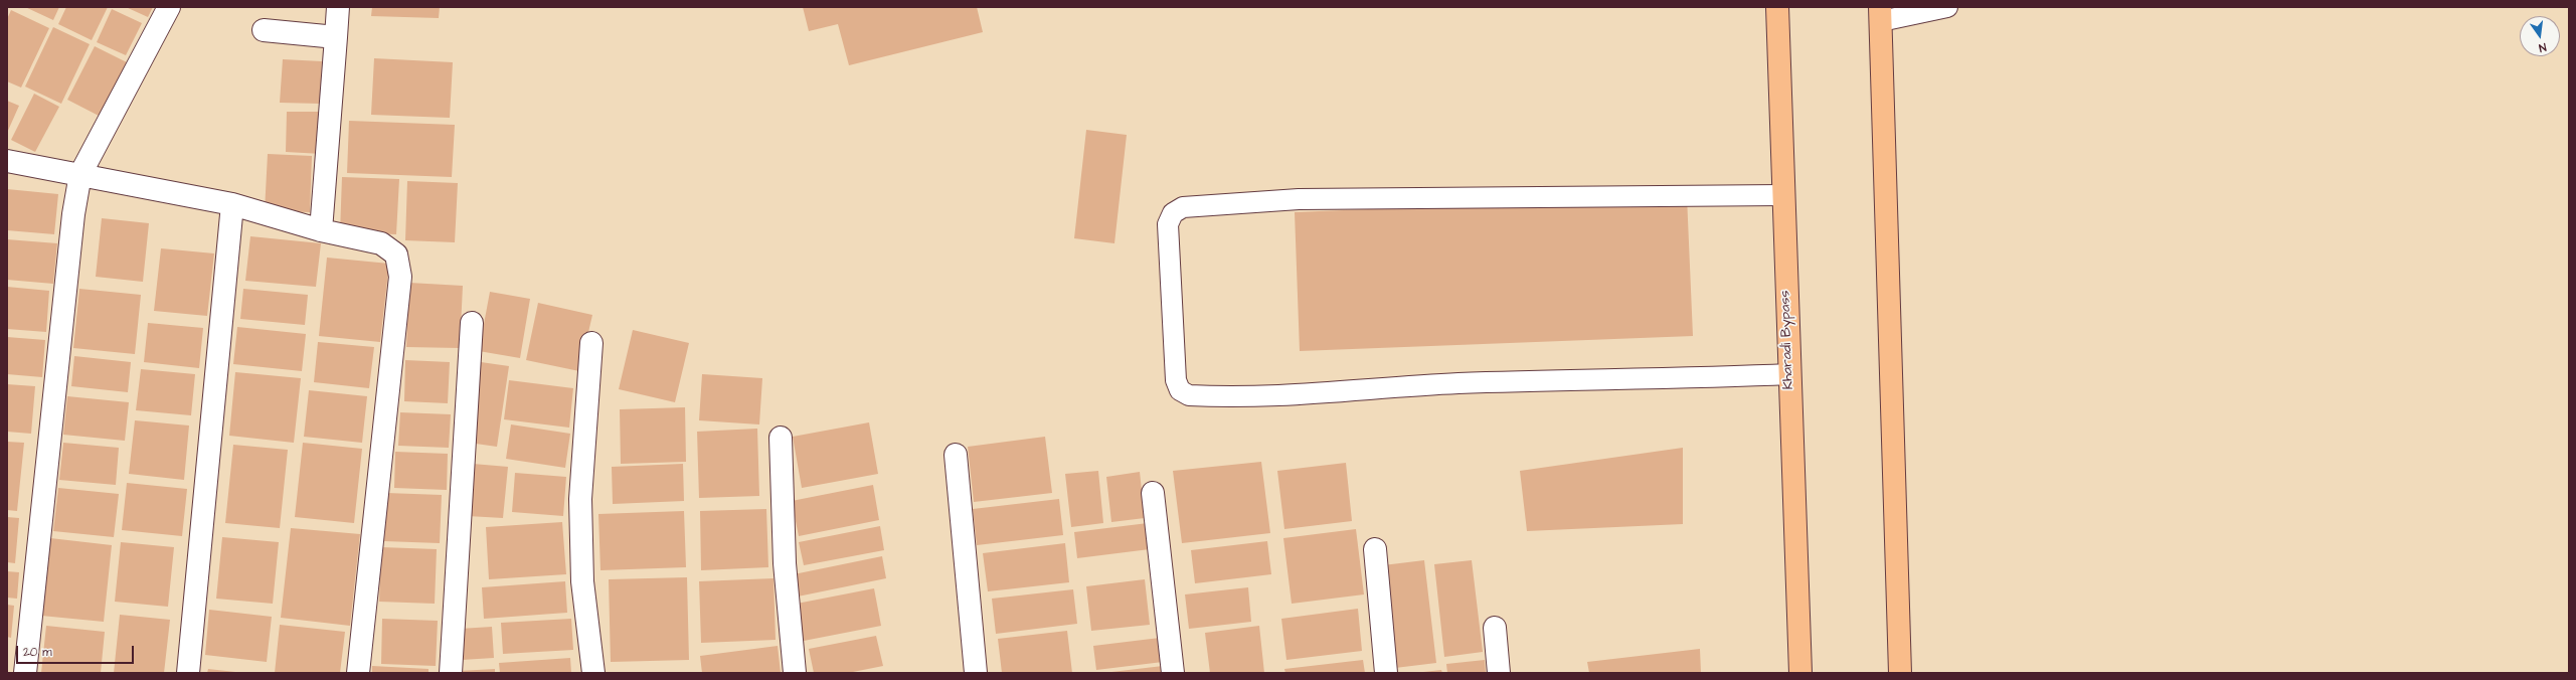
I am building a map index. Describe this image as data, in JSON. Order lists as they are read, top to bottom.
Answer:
{
  "streets": {
    "highway": ["Kharadi Bypass"]
  },
  "scale_bar": "20 m",
  "north": "bottom"
}
